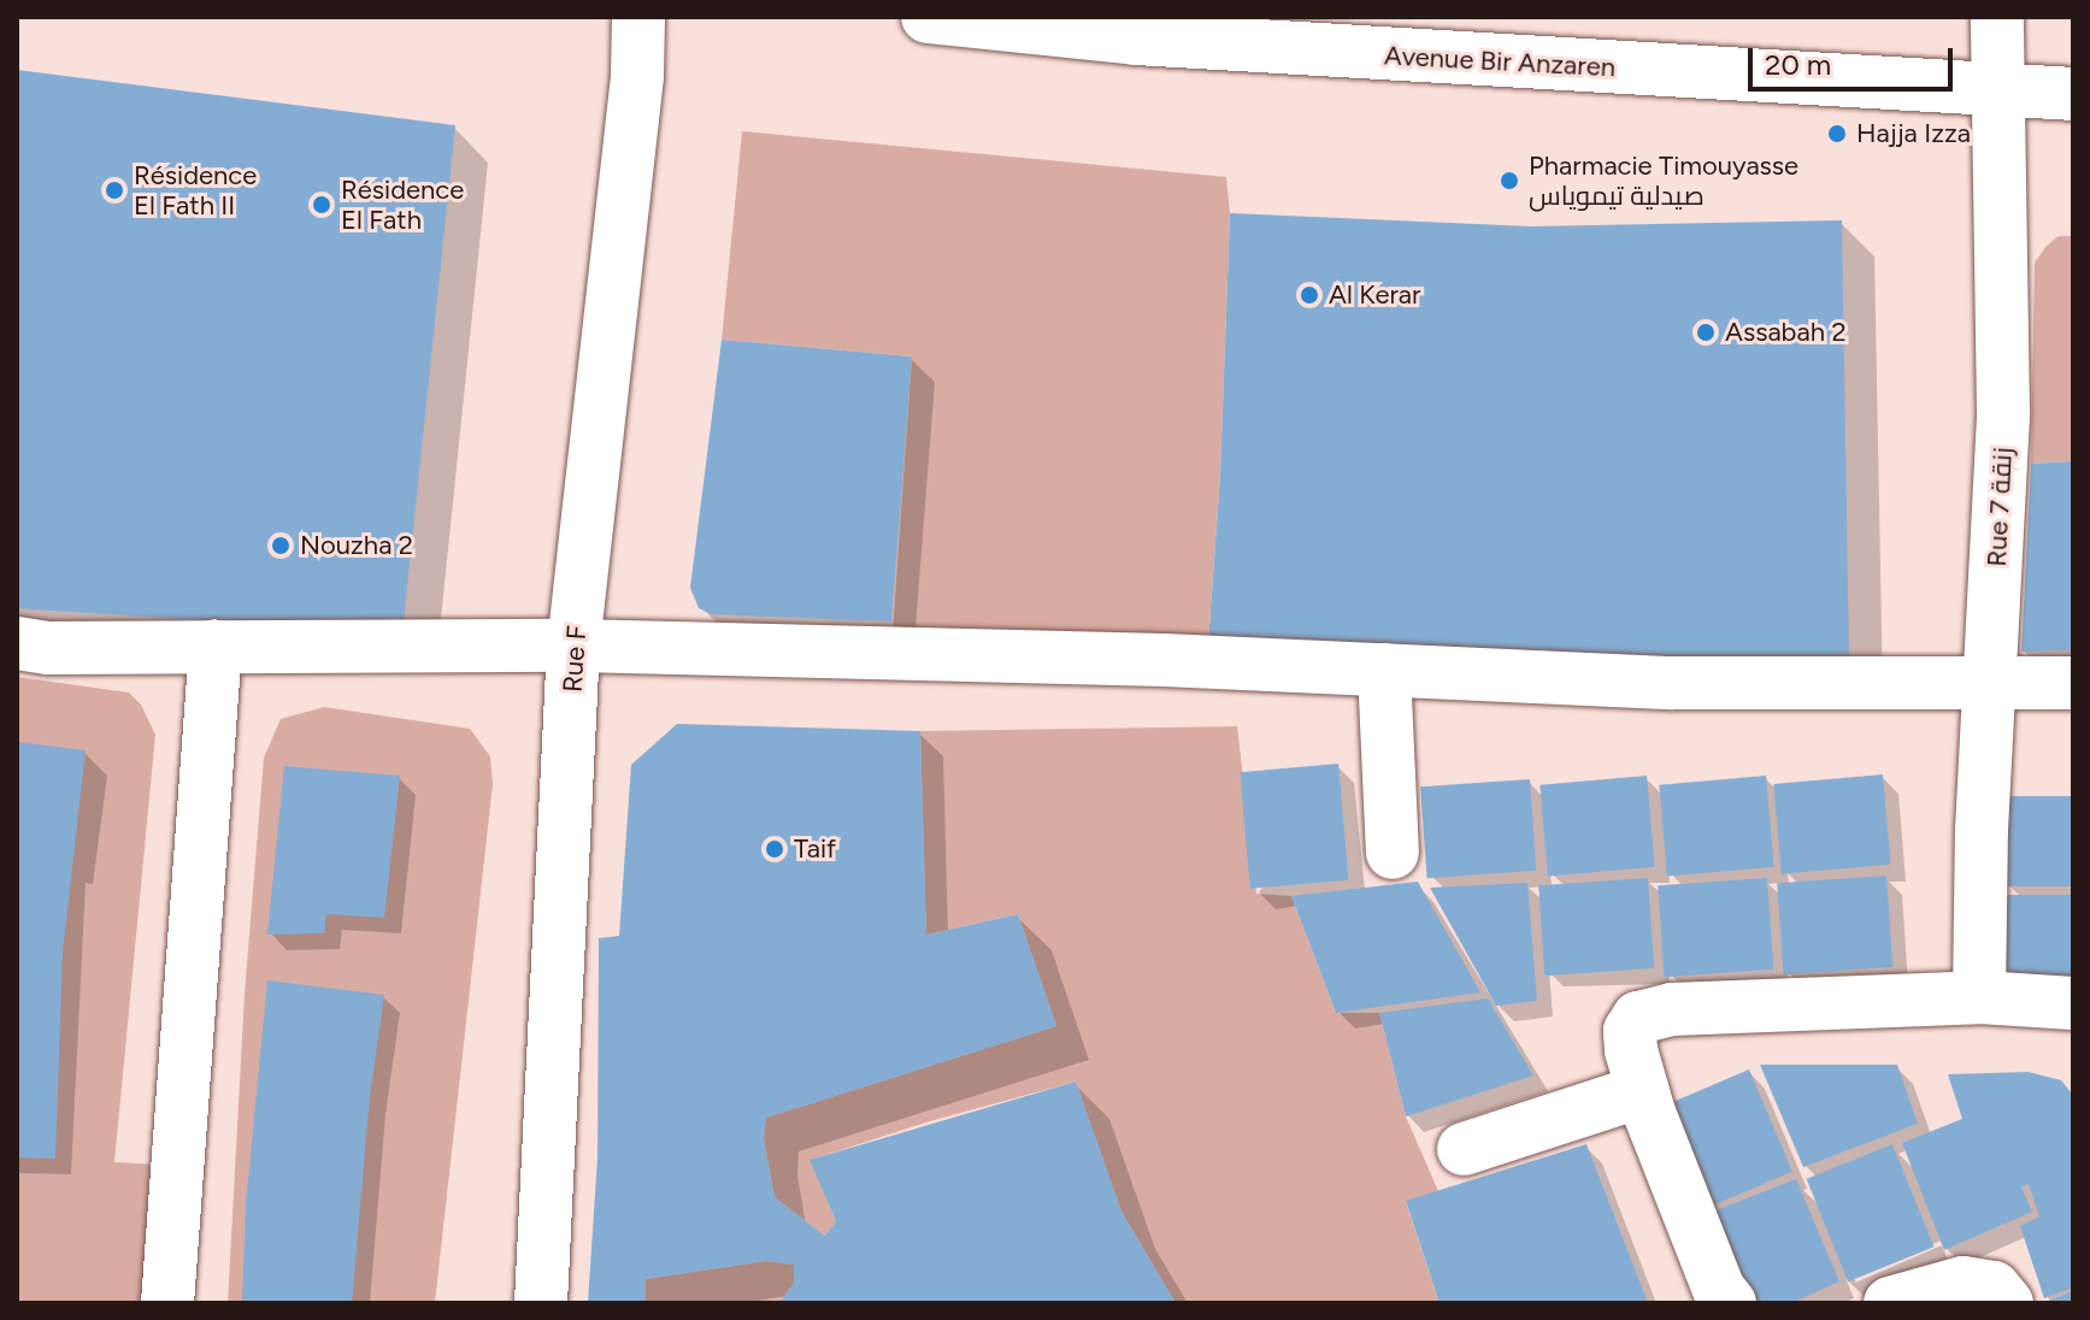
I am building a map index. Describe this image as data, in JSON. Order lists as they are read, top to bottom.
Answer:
{
  "streets": {
    "street": ["Avenue Bir Anzaren", "Rue 7 زنقة", "Rue F"]
  },
  "crossings": [
    ["Avenue Bir Anzaren", "Rue 7 زنقة"]
  ],
  "places": [
    "Hajja Izza",
    "Pharmacie Timouyasse صيدلية تيموياس",
    "Résidence El Fath II",
    "Résidence El Fath",
    "Al Kerar",
    "Assabah 2",
    "Nouzha 2",
    "Taif"
  ],
  "scale_bar": "20 m"
}
